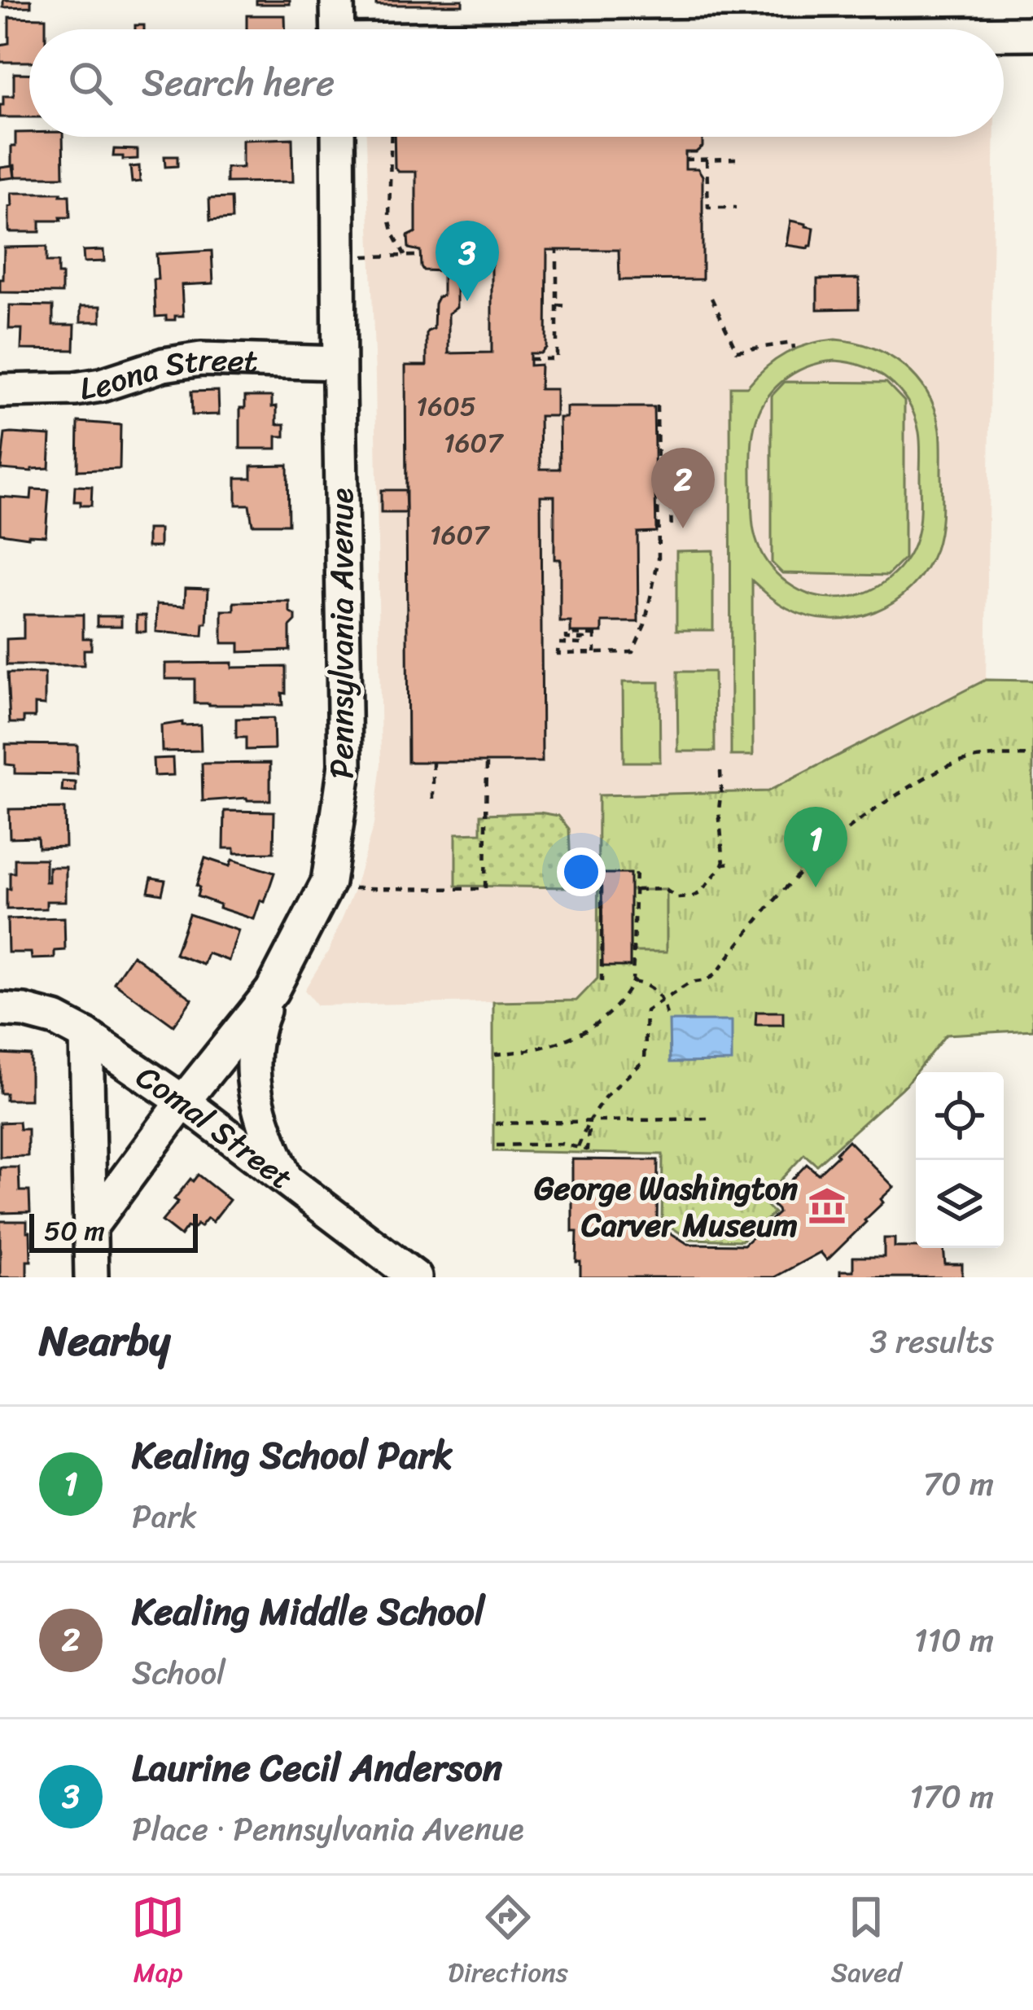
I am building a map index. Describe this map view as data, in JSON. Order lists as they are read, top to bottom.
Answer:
{
  "streets": {
    "street": ["Leona Street", "Pennsylvania Avenue", "Comal Street"]
  },
  "crossings": [
    ["Leona Street", "Pennsylvania Avenue"],
    ["Pennsylvania Avenue", "Comal Street"]
  ],
  "places": {
    "museum": ["George Washington Carver Museum"]
  },
  "house_numbers": ["1605", "1607", "1607"],
  "scale_bar": "50 m",
  "page": {
    "search": "Search here",
    "pins": ["3", "2", "1"],
    "scale": "50 m",
    "heading": ["Nearby", "3 results"],
    "list": [
      {
        "mark": "1",
        "name": "Kealing School Park",
        "note": "Park",
        "value": "70 m"
      },
      {
        "mark": "2",
        "name": "Kealing Middle School",
        "note": "School",
        "value": "110 m"
      },
      {
        "mark": "3",
        "name": "Laurine Cecil Anderson",
        "note": "Place · Pennsylvania Avenue",
        "value": "170 m"
      }
    ],
    "nav": ["Map", "Directions", "Saved"]
  }
}
